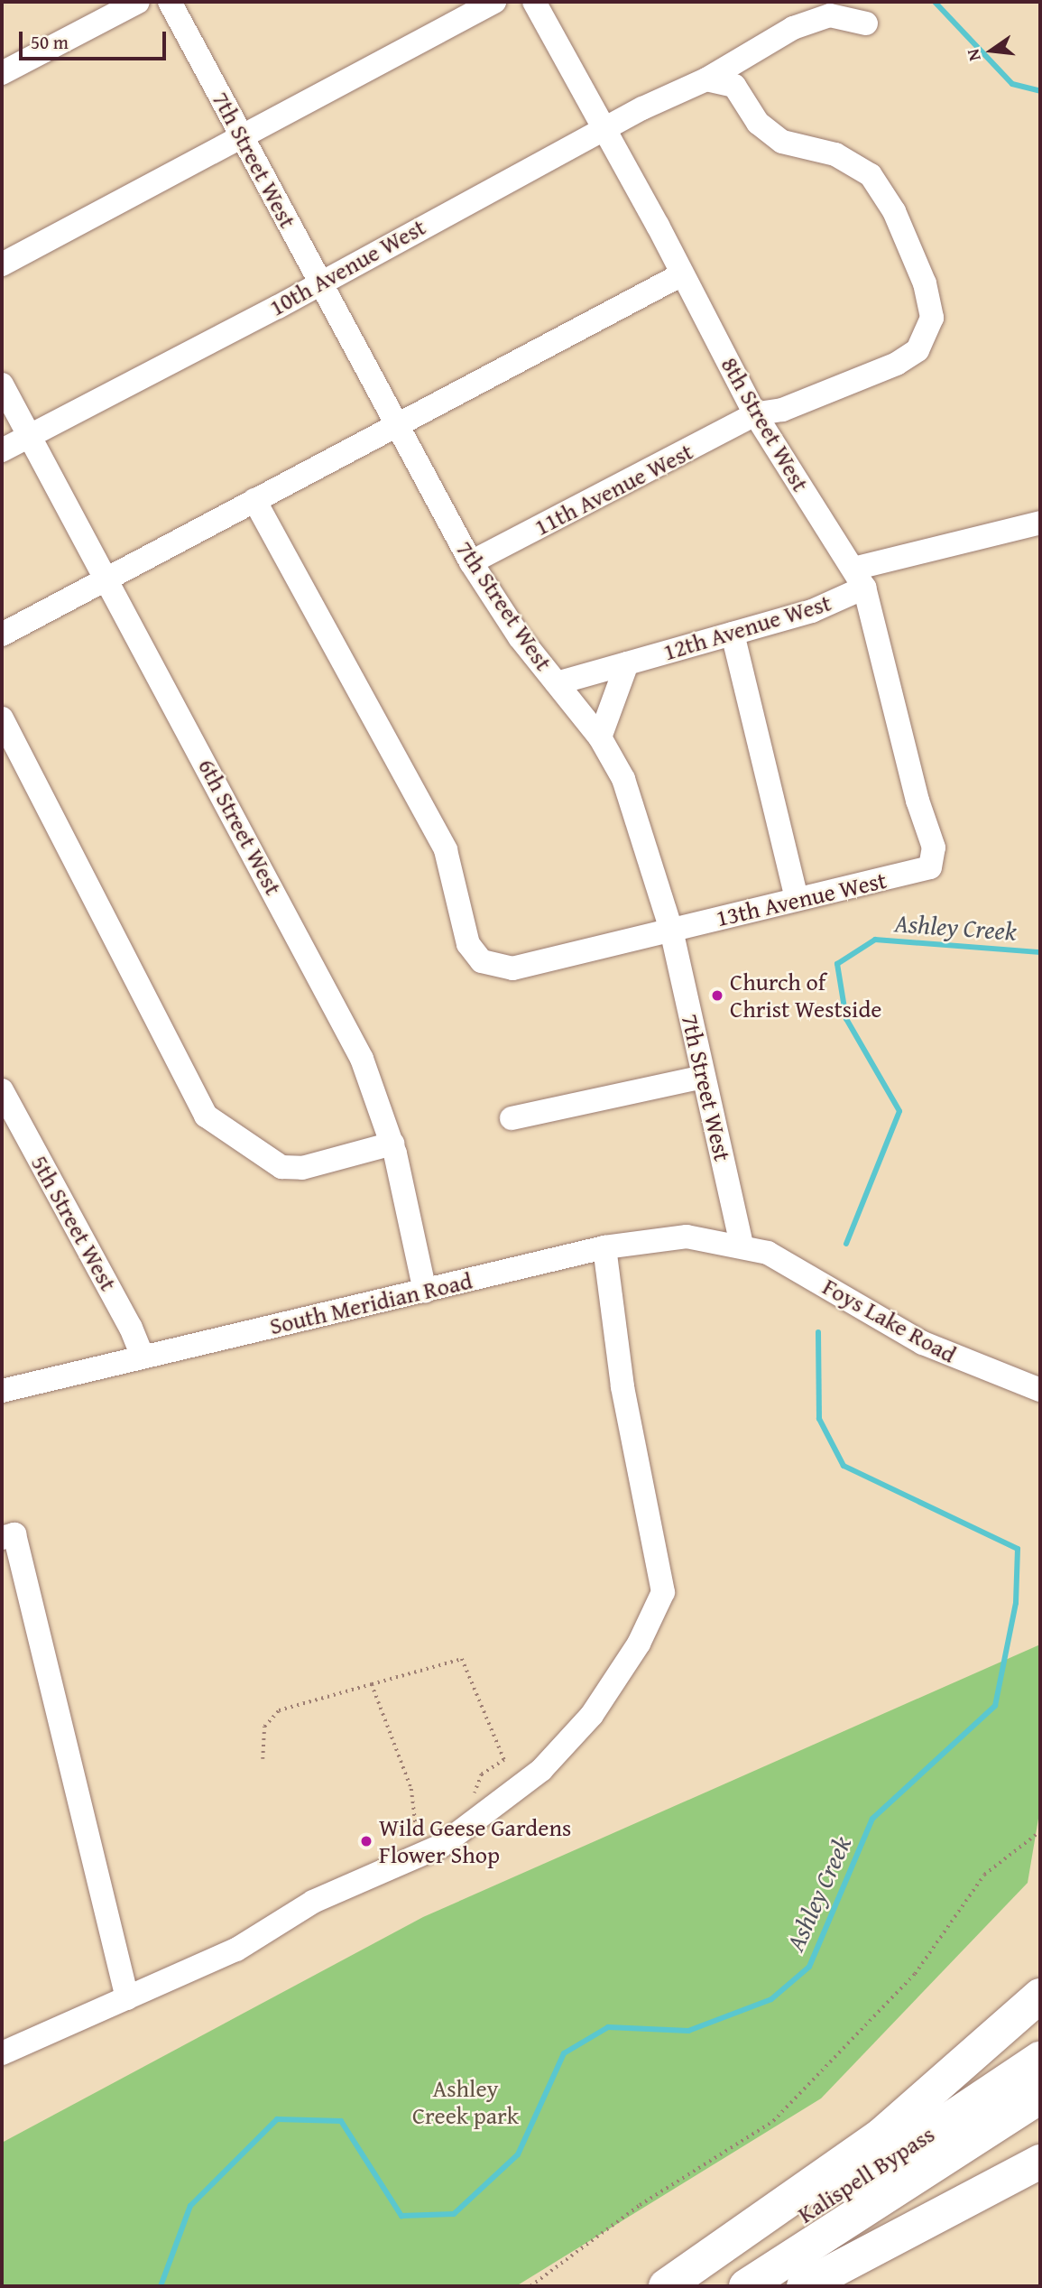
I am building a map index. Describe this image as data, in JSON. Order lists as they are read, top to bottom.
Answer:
{
  "streets": {
    "highway": ["Kalispell Bypass"],
    "street": [
      "7th Street West",
      "10th Avenue West",
      "8th Street West",
      "11th Avenue West",
      "12th Avenue West",
      "6th Street West",
      "13th Avenue West",
      "5th Street West",
      "South Meridian Road",
      "Foys Lake Road"
    ]
  },
  "crossings": [
    ["7th Street West", "10th Avenue West"],
    ["7th Street West", "11th Avenue West"],
    ["7th Street West", "12th Avenue West"],
    ["7th Street West", "13th Avenue West"],
    ["7th Street West", "South Meridian Road"],
    ["7th Street West", "Foys Lake Road"],
    ["10th Avenue West", "8th Street West"],
    ["10th Avenue West", "11th Avenue West"],
    ["10th Avenue West", "6th Street West"],
    ["8th Street West", "11th Avenue West"],
    ["8th Street West", "12th Avenue West"],
    ["8th Street West", "13th Avenue West"],
    ["6th Street West", "South Meridian Road"],
    ["5th Street West", "South Meridian Road"],
    ["South Meridian Road", "Foys Lake Road"]
  ],
  "water": ["Ashley Creek"],
  "parks": ["Ashley Creek park"],
  "places": ["Church of Christ Westside", "Wild Geese Gardens Flower Shop"],
  "scale_bar": "50 m",
  "north": "left"
}
